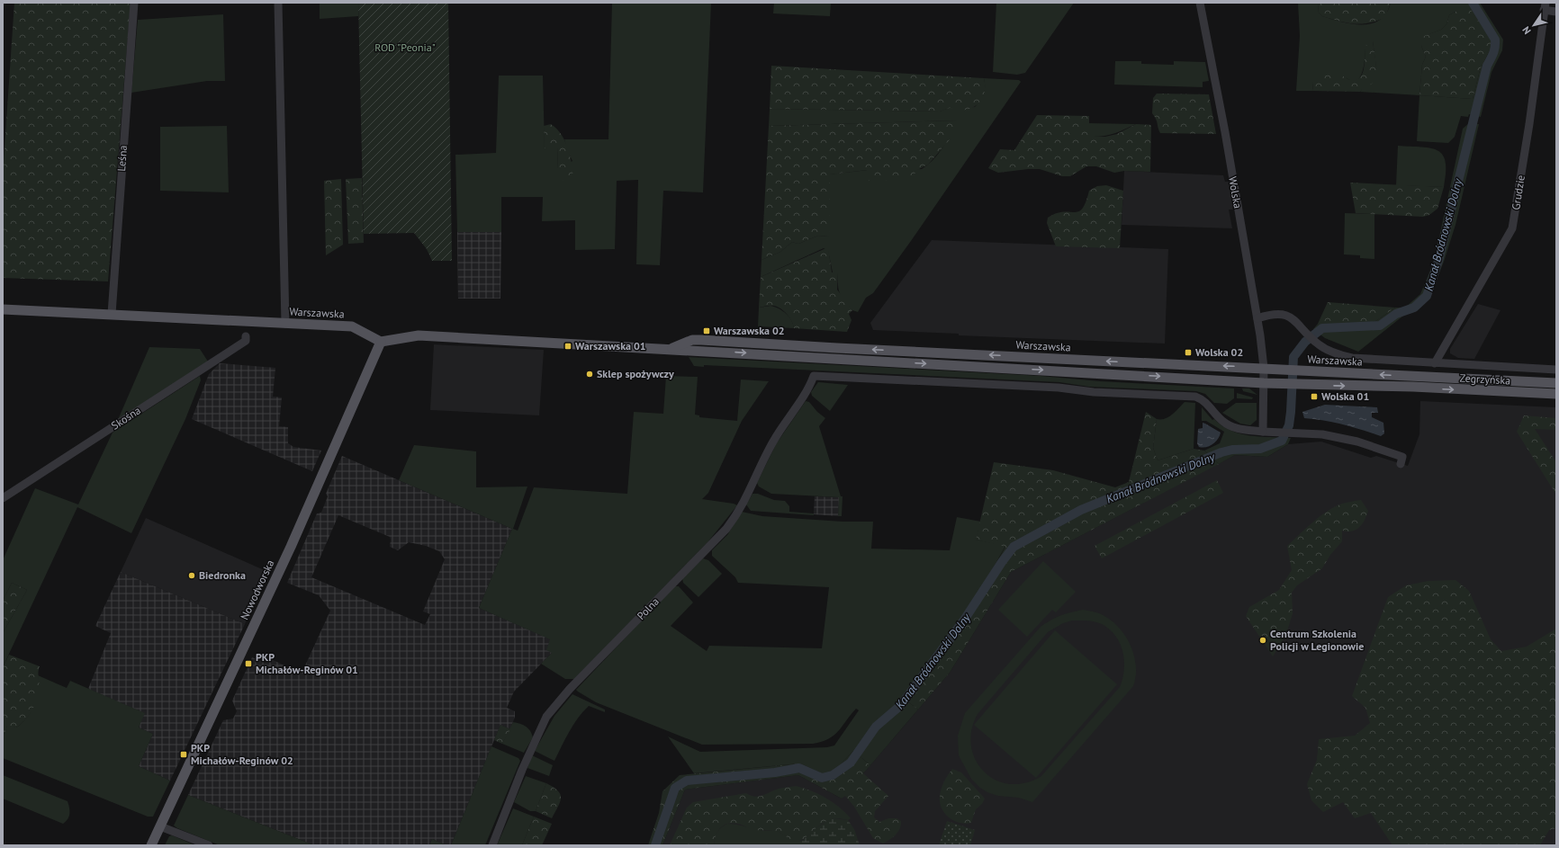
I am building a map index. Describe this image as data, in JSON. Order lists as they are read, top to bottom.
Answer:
{
  "streets": {
    "main road": ["Warszawska", "Zegrzyńska", "Nowodworska"],
    "street": [
      "Leśna",
      "Wolska",
      "Grudzie",
      "Skośna",
      "Polna"
    ]
  },
  "crossings": [
    ["Leśna", "Warszawska"],
    ["Wolska", "Warszawska"],
    ["Wolska", "Polna"],
    ["Grudzie", "Warszawska"],
    ["Grudzie", "Zegrzyńska"],
    ["Warszawska", "Zegrzyńska"],
    ["Warszawska", "Nowodworska"]
  ],
  "water": ["Kanał Bródnowski Dolny"],
  "parks": ["ROD \"Peonia\""],
  "places": {
    "transit": [
      "Warszawska 02",
      "Warszawska 01",
      "Wolska 02",
      "Wolska 01",
      "PKP Michałów-Reginów 01",
      "PKP Michałów-Reginów 02"
    ],
    "other": ["Sklep spożywczy", "Biedronka", "Centrum Szkolenia Policji w Legionowie"]
  },
  "north": "bottom left"
}
